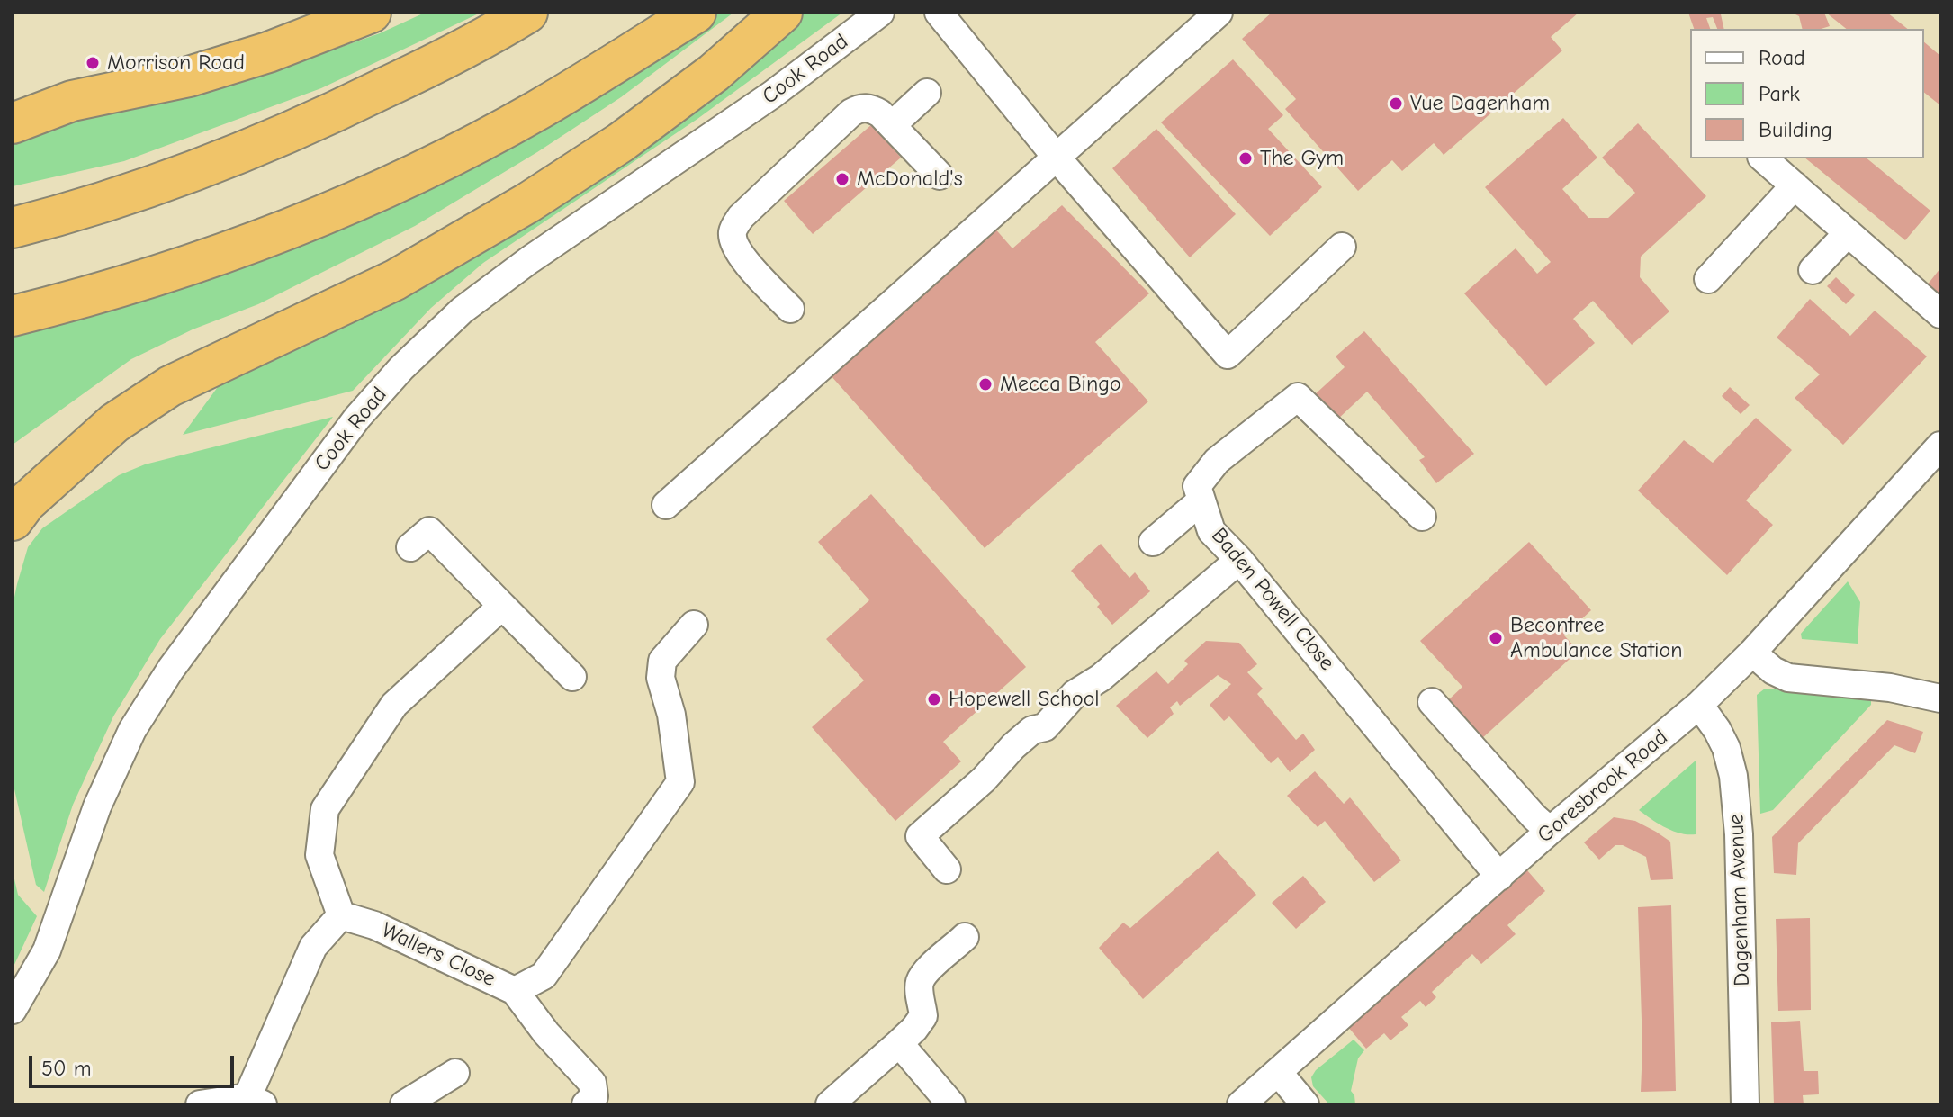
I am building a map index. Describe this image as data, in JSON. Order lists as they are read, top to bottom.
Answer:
{
  "streets": {
    "street": [
      "Cook Road",
      "Baden Powell Close",
      "Goresbrook Road",
      "Dagenham Avenue",
      "Wallers Close"
    ]
  },
  "crossings": [
    ["Baden Powell Close", "Goresbrook Road"],
    ["Goresbrook Road", "Dagenham Avenue"]
  ],
  "places": [
    "Morrison Road",
    "Vue Dagenham",
    "The Gym",
    "McDonald's",
    "Mecca Bingo",
    "Becontree Ambulance Station",
    "Hopewell School"
  ],
  "legend": ["Road", "Park", "Building"],
  "scale_bar": "50 m"
}
